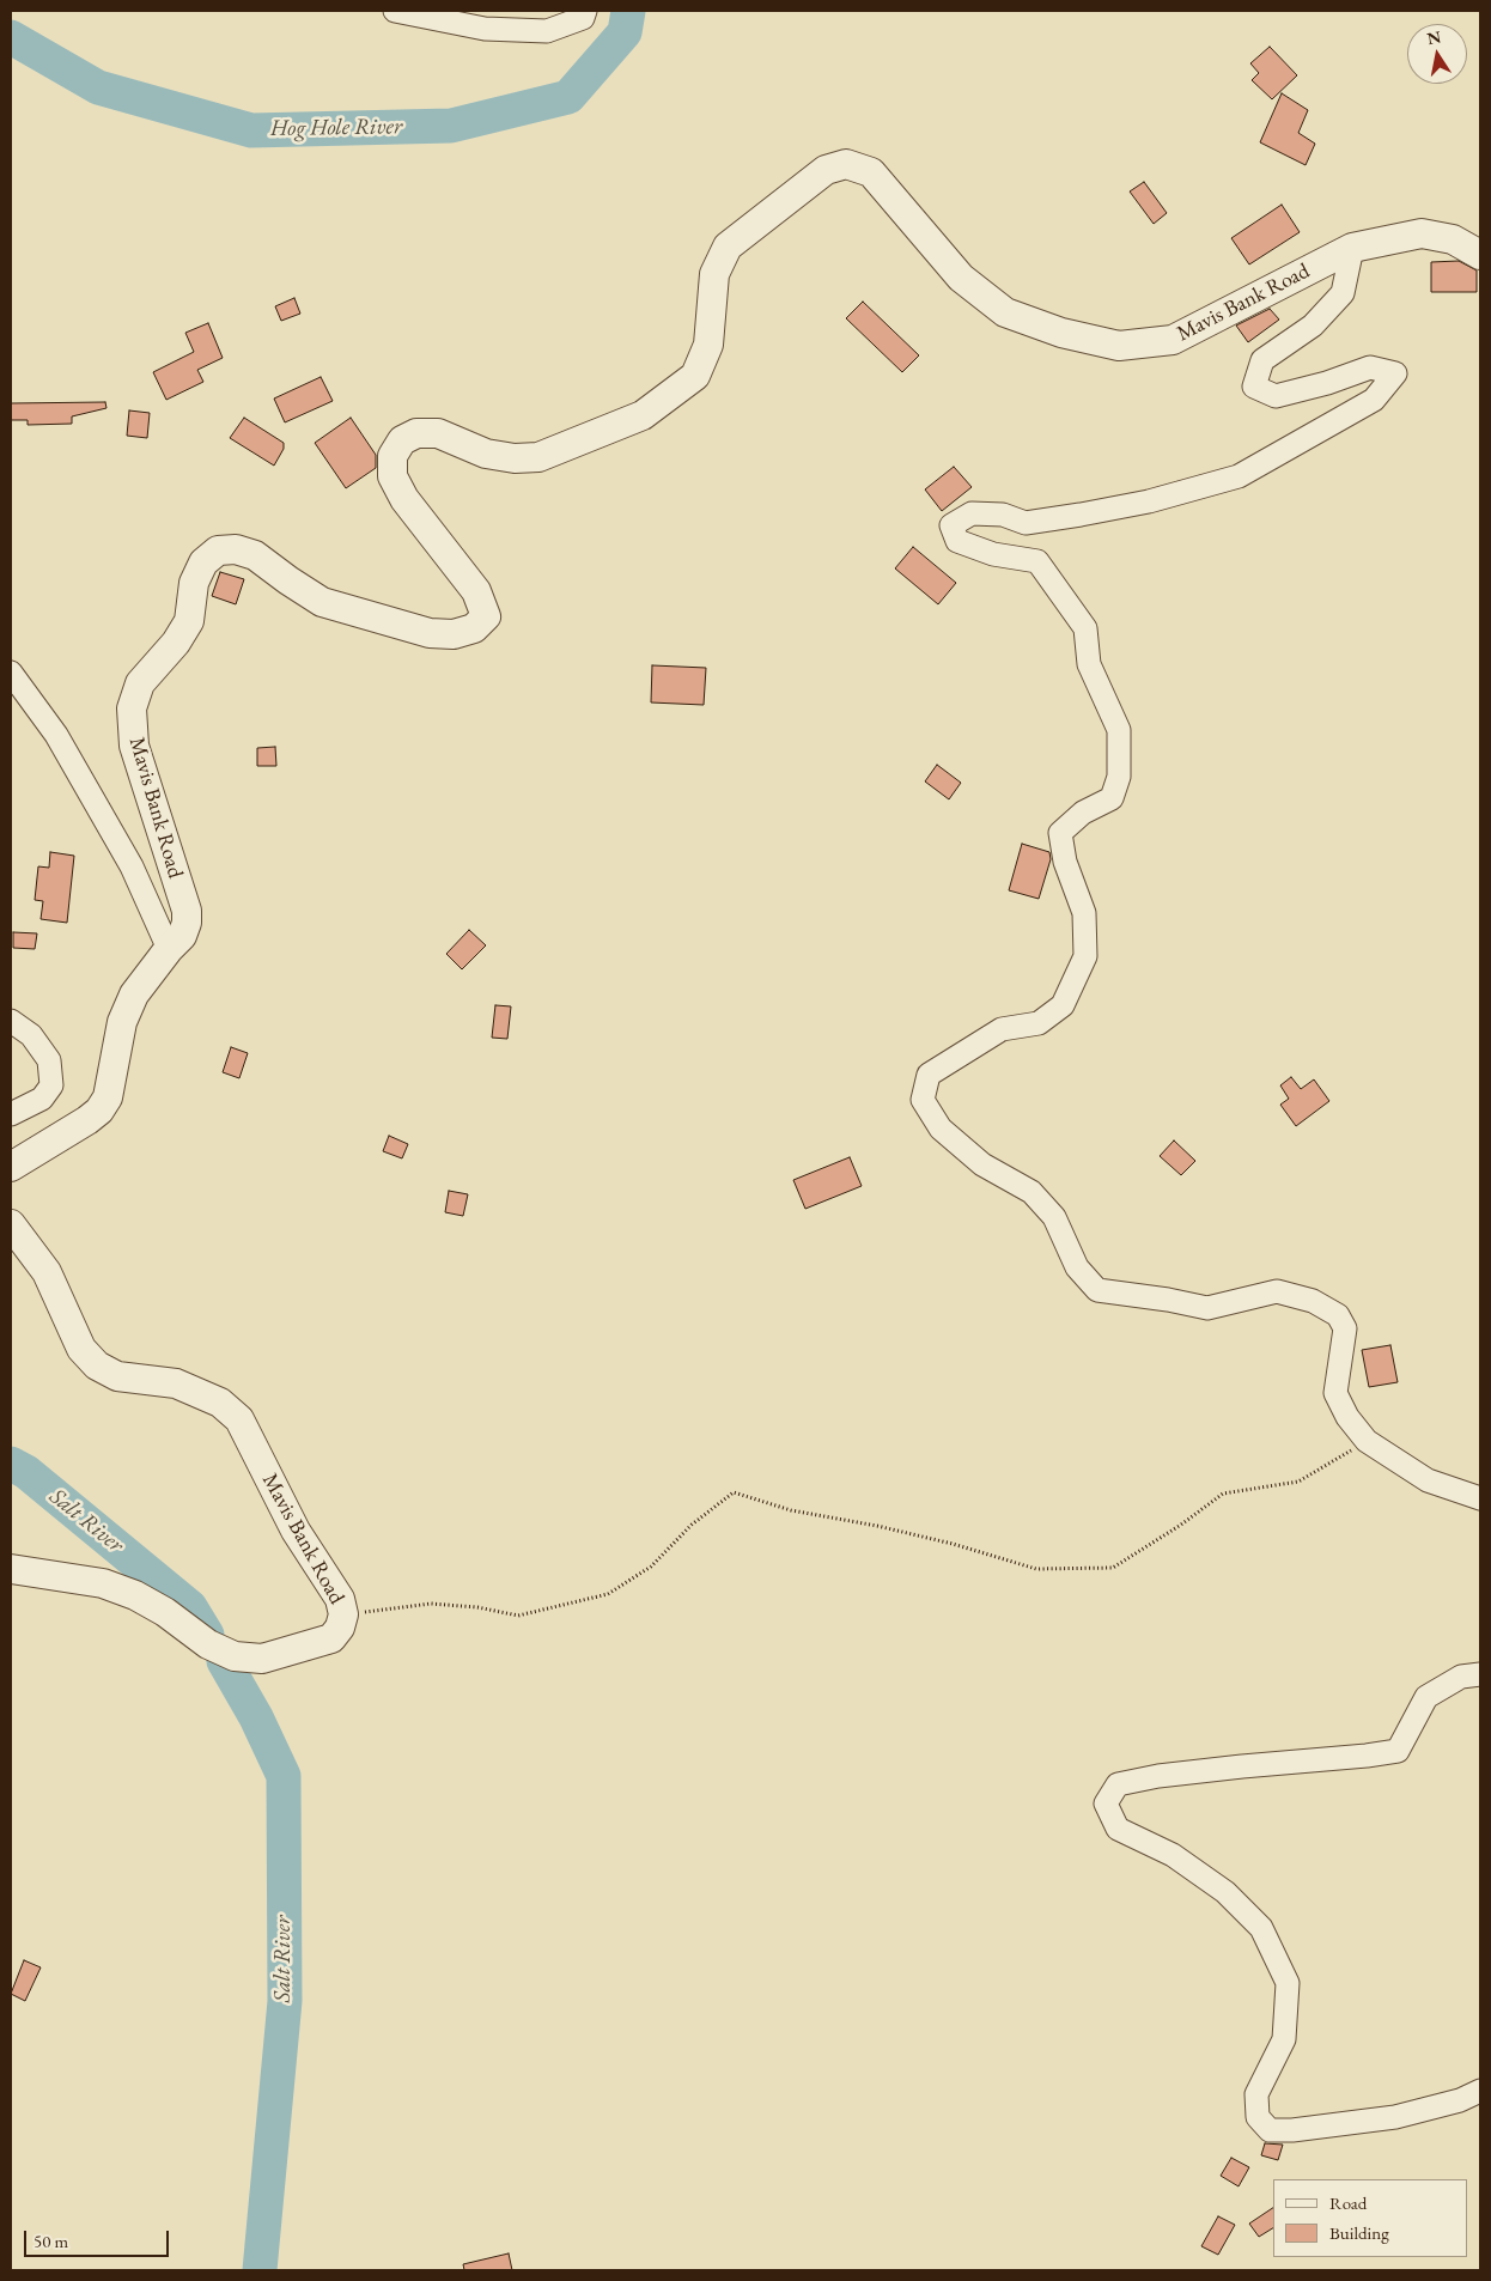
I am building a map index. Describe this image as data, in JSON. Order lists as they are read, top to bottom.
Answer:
{
  "streets": {
    "street": ["Mavis Bank Road"]
  },
  "water": ["Hog Hole River", "Salt River"],
  "legend": ["Road", "Building"],
  "scale_bar": "50 m",
  "north": "top"
}
